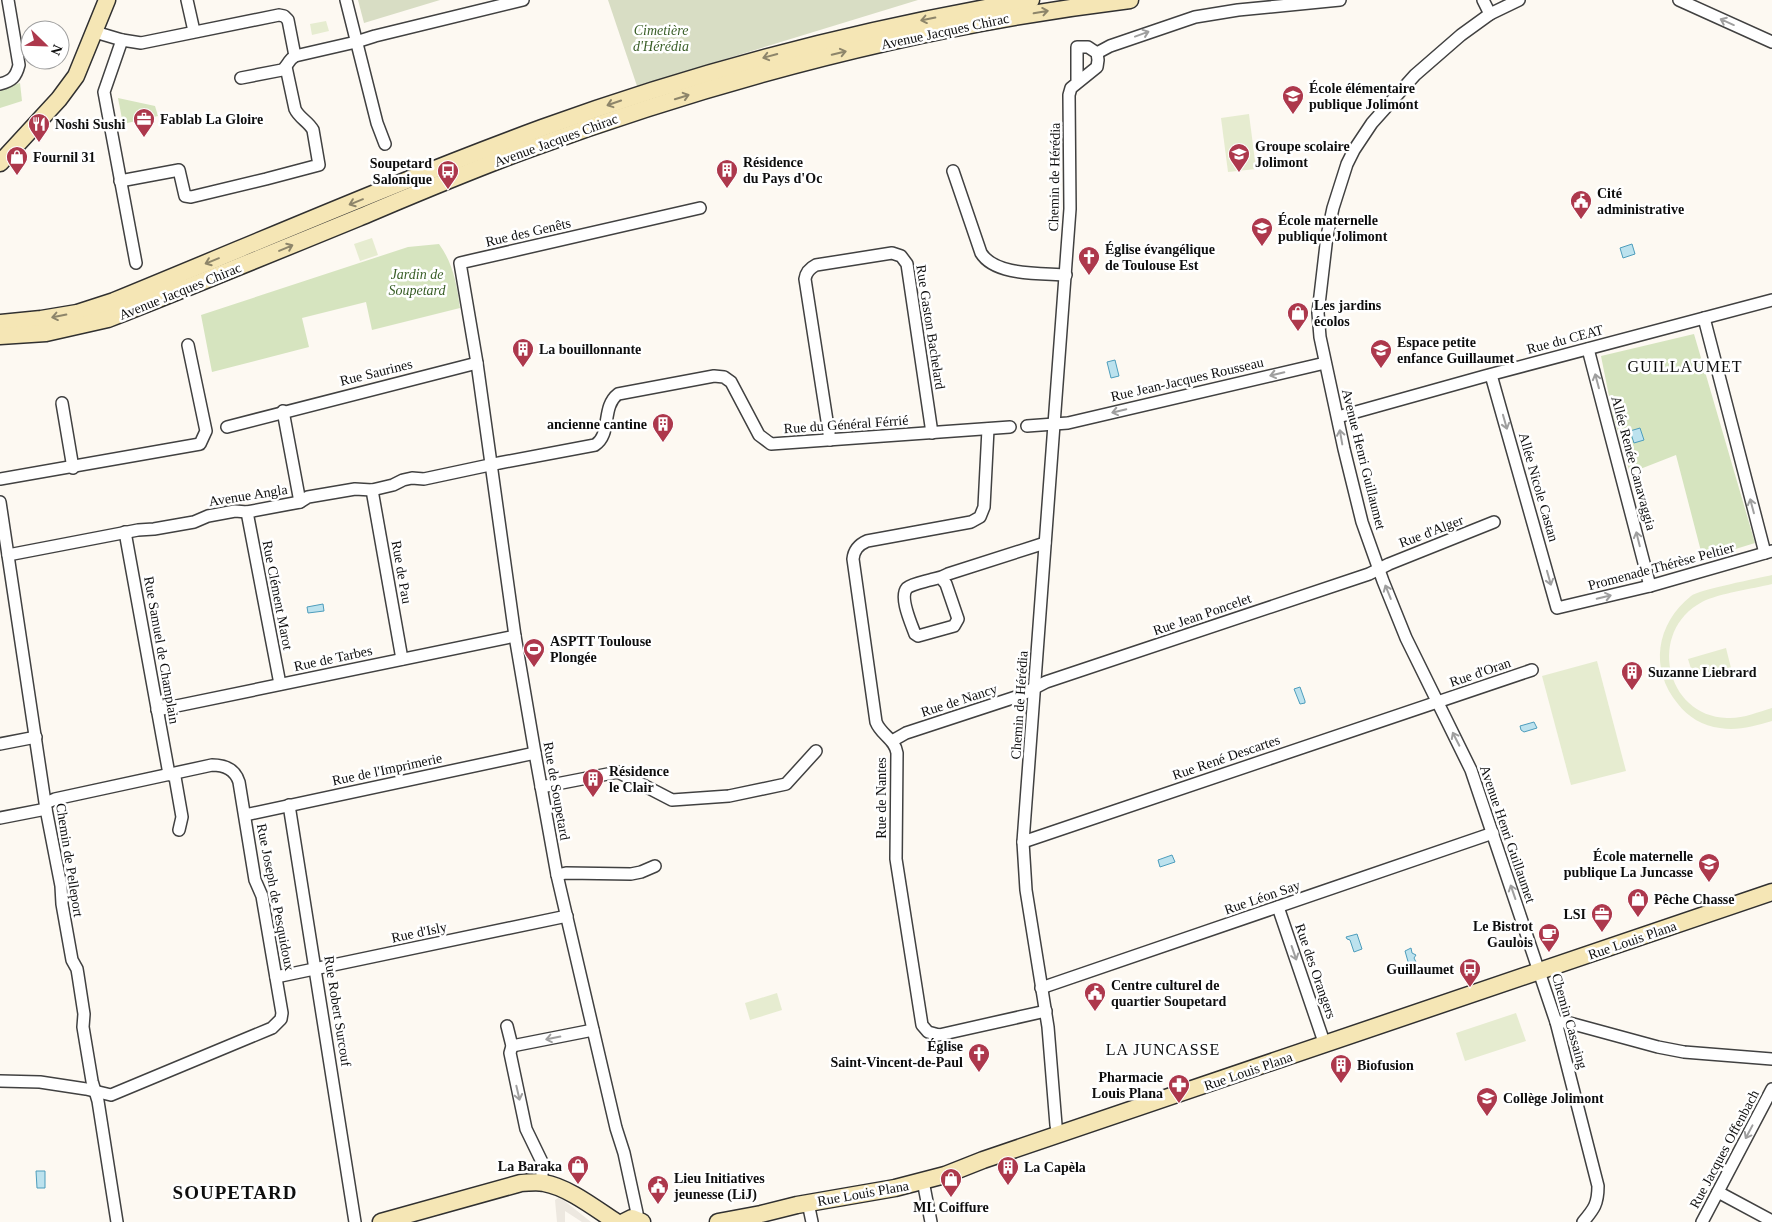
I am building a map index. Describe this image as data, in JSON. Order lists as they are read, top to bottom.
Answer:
{
  "streets": {
    "main road": ["Avenue Jacques Chirac", "Rue Louis Plana"],
    "street": [
      "Chemin de Hérédia",
      "Rue des Genêts",
      "Rue Gaston Bachelard",
      "Rue du CEAT",
      "Rue Saurines",
      "Rue Jean-Jacques Rousseau",
      "Rue du Général Férrié",
      "Avenue Henri Guillaumet",
      "Allée Renée Canavaggia",
      "Allée Nicole Castan",
      "Avenue Angla",
      "Rue d'Alger",
      "Promenade Thérèse Peltier",
      "Rue de Pau",
      "Rue Clément Marot",
      "Rue Jean Poncelet",
      "Rue Samuel de Champlain",
      "Rue de Tarbes",
      "Rue d'Oran",
      "Rue de Nancy",
      "Rue René Descartes",
      "Rue de l'Imprimerie",
      "Rue de Soupetard",
      "Rue de Nantes",
      "Chemin de Pelleport",
      "Rue Joseph de Pesquidoux",
      "Rue Léon Say",
      "Rue d'Isly",
      "Rue des Orangers",
      "Rue Robert Surcouf",
      "Chemin Cassaing",
      "Rue Jacques Offenbach"
    ]
  },
  "crossings": [
    ["Chemin de Hérédia", "Rue Jean-Jacques Rousseau"],
    ["Chemin de Hérédia", "Rue Jean Poncelet"],
    ["Chemin de Hérédia", "Rue de Nancy"],
    ["Chemin de Hérédia", "Rue René Descartes"],
    ["Chemin de Hérédia", "Rue de Nantes"],
    ["Chemin de Hérédia", "Rue Léon Say"],
    ["Chemin de Hérédia", "Rue Louis Plana"],
    ["Rue des Genêts", "Rue Saurines"],
    ["Rue des Genêts", "Rue de Soupetard"],
    ["Rue Gaston Bachelard", "Rue du Général Férrié"],
    ["Rue du CEAT", "Avenue Henri Guillaumet"],
    ["Rue du CEAT", "Allée Renée Canavaggia"],
    ["Rue du CEAT", "Allée Nicole Castan"],
    ["Rue Saurines", "Rue de Soupetard"],
    ["Rue Jean-Jacques Rousseau", "Avenue Henri Guillaumet"],
    ["Rue du Général Férrié", "Avenue Angla"],
    ["Rue du Général Férrié", "Rue de Soupetard"],
    ["Rue du Général Férrié", "Rue de Nantes"],
    ["Avenue Henri Guillaumet", "Rue d'Alger"],
    ["Avenue Henri Guillaumet", "Rue Jean Poncelet"],
    ["Avenue Henri Guillaumet", "Rue d'Oran"],
    ["Avenue Henri Guillaumet", "Rue René Descartes"],
    ["Avenue Henri Guillaumet", "Rue Léon Say"],
    ["Avenue Henri Guillaumet", "Rue Louis Plana"],
    ["Avenue Henri Guillaumet", "Chemin Cassaing"],
    ["Allée Renée Canavaggia", "Promenade Thérèse Peltier"],
    ["Allée Nicole Castan", "Promenade Thérèse Peltier"],
    ["Avenue Angla", "Rue de Pau"],
    ["Avenue Angla", "Rue Clément Marot"],
    ["Avenue Angla", "Rue Samuel de Champlain"],
    ["Avenue Angla", "Rue de Soupetard"],
    ["Avenue Angla", "Chemin de Pelleport"],
    ["Rue d'Alger", "Rue Jean Poncelet"],
    ["Rue de Pau", "Rue de Tarbes"],
    ["Rue Clément Marot", "Rue de Tarbes"],
    ["Rue Jean Poncelet", "Rue de Nancy"],
    ["Rue Samuel de Champlain", "Rue de Tarbes"],
    ["Rue Samuel de Champlain", "Rue Joseph de Pesquidoux"],
    ["Rue de Tarbes", "Rue de Soupetard"],
    ["Rue d'Oran", "Rue René Descartes"],
    ["Rue de Nancy", "Rue de Nantes"],
    ["Rue de l'Imprimerie", "Rue de Soupetard"],
    ["Rue de l'Imprimerie", "Rue Joseph de Pesquidoux"],
    ["Rue de l'Imprimerie", "Rue Robert Surcouf"],
    ["Rue de Soupetard", "Rue d'Isly"],
    ["Chemin de Pelleport", "Rue Joseph de Pesquidoux"],
    ["Rue Joseph de Pesquidoux", "Rue d'Isly"],
    ["Rue Léon Say", "Rue des Orangers"],
    ["Rue d'Isly", "Rue Robert Surcouf"],
    ["Rue Louis Plana", "Rue des Orangers"],
    ["Rue Louis Plana", "Chemin Cassaing"]
  ],
  "one_way": [
    "Rue Jean-Jacques Rousseau",
    "Avenue Henri Guillaumet",
    "Allée Renée Canavaggia",
    "Allée Nicole Castan",
    "Promenade Thérèse Peltier",
    "Rue des Orangers",
    "Rue Jacques Offenbach"
  ],
  "districts": ["GUILLAUMET", "LA JUNCASSE", "SOUPETARD"],
  "parks": ["Cimetière d'Hérédia", "Jardin de Soupetard"],
  "places": {
    "school or university": [
      "École élémentaire publique Jolimont",
      "Groupe scolaire Jolimont",
      "École maternelle publique Jolimont",
      "Espace petite enfance Guillaumet",
      "École maternelle publique La Juncasse",
      "Collège Jolimont"
    ],
    "office": ["Fablab La Gloire", "LSI"],
    "restaurant": ["Noshi Sushi"],
    "shop": [
      "Fournil 31",
      "Les jardins écolos",
      "Pêche Chasse",
      "La Baraka",
      "ML Coiffure"
    ],
    "building": [
      "Résidence du Pays d'Oc",
      "La bouillonnante",
      "ancienne cantine",
      "Suzanne Liebrard",
      "Résidence le Clair",
      "Biofusion",
      "La Capèla"
    ],
    "bus stop": ["Soupetard Salonique", "Guillaumet"],
    "public building": ["Cité administrative", "Centre culturel de quartier Soupetard", "Lieu Initiatives jeunesse (LiJ)"],
    "church": ["Église évangélique de Toulouse Est", "Église Saint-Vincent-de-Paul"],
    "sports": ["ASPTT Toulouse Plongée"],
    "cafe": ["Le Bistrot Gaulois"],
    "pharmacy": ["Pharmacie Louis Plana"]
  },
  "north": "bottom right"
}
